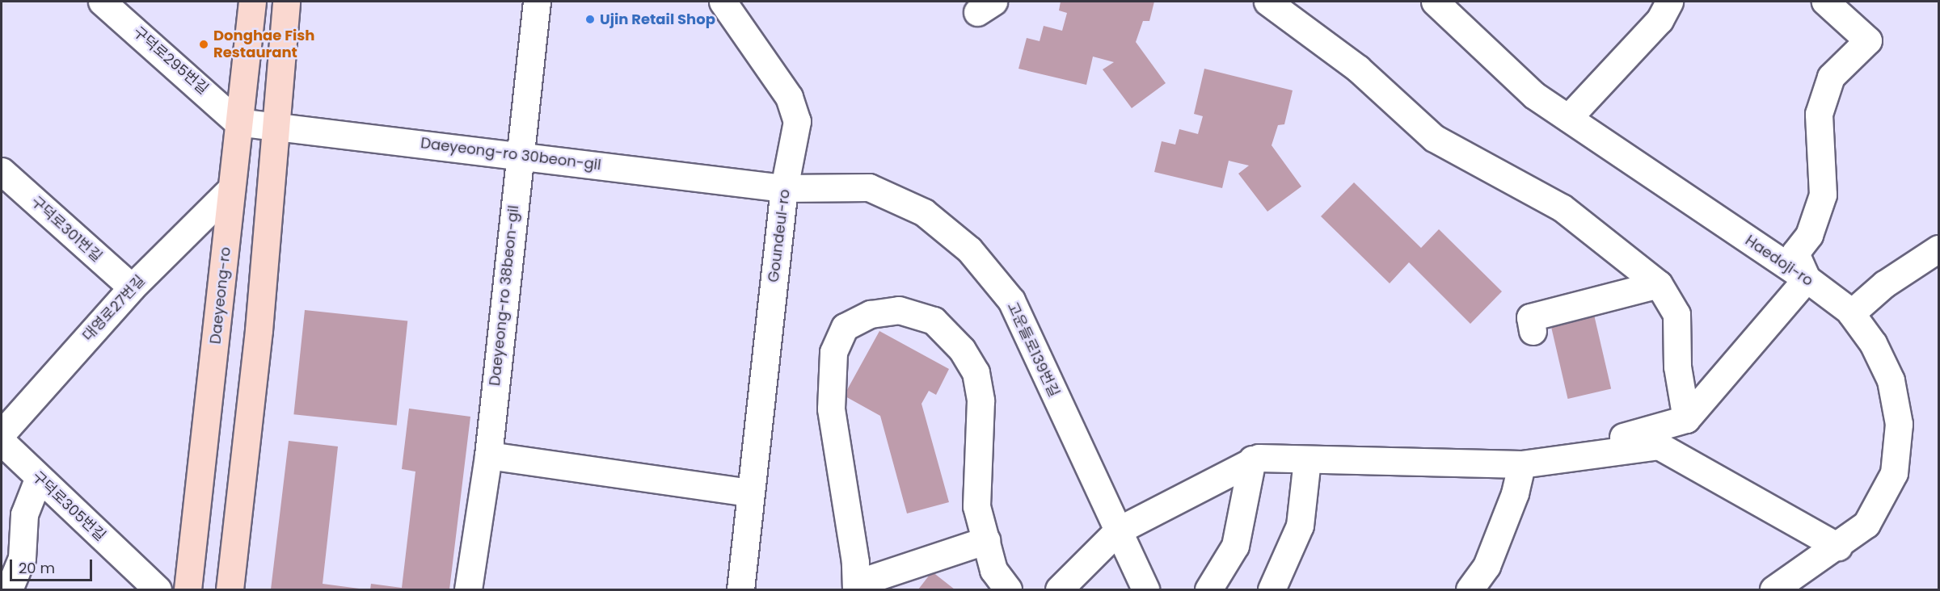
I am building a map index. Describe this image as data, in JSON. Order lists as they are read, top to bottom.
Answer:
{
  "streets": {
    "main road": ["Daeyeong-ro"],
    "street": [
      "구덕로295번길",
      "Daeyeong-ro 30beon-gil",
      "구덕로301번길",
      "Goundeul-ro",
      "Haedoji-ro",
      "Daeyeong-ro 38beon-gil",
      "대영로27번길",
      "고운들로139번길",
      "구덕로305번길"
    ]
  },
  "crossings": [
    ["구덕로295번길", "Daeyeong-ro 30beon-gil"],
    ["구덕로295번길", "Daeyeong-ro"],
    ["Daeyeong-ro 30beon-gil", "Goundeul-ro"],
    ["Daeyeong-ro 30beon-gil", "Daeyeong-ro"],
    ["Daeyeong-ro 30beon-gil", "Daeyeong-ro 38beon-gil"],
    ["Daeyeong-ro 30beon-gil", "고운들로139번길"],
    ["구덕로301번길", "대영로27번길"],
    ["Goundeul-ro", "고운들로139번길"],
    ["Daeyeong-ro", "대영로27번길"]
  ],
  "places": ["Ujin Retail Shop", "Donghae Fish Restaurant"],
  "scale_bar": "20 m"
}
